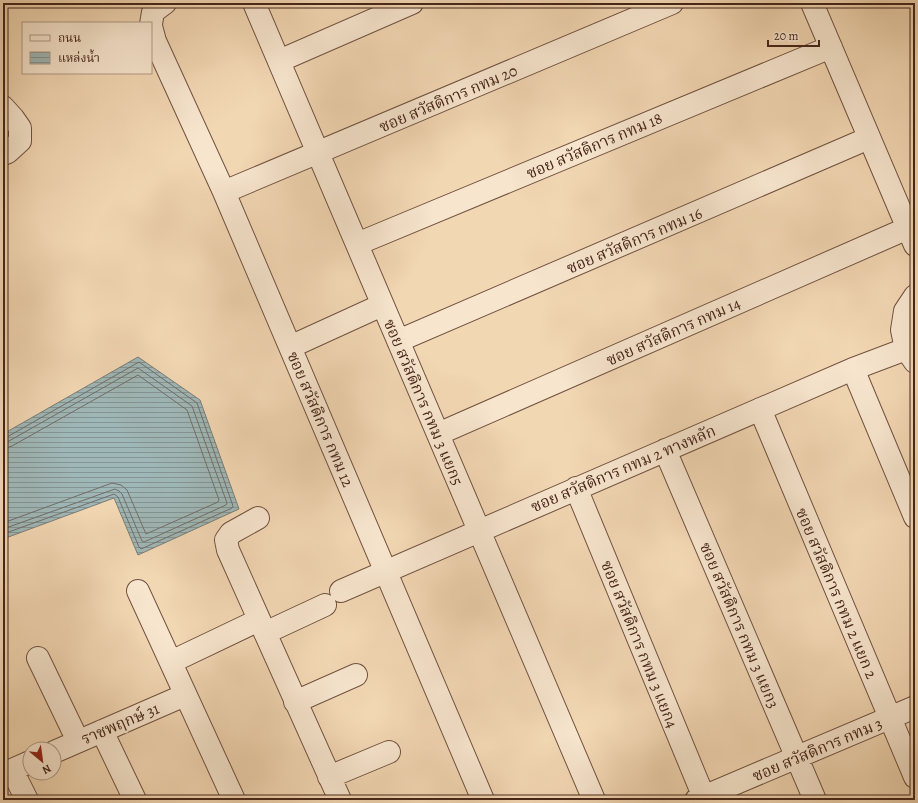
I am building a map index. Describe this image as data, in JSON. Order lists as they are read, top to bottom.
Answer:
{
  "streets": {
    "street": [
      "ซอย สวัสดิการ กทม 20",
      "ซอย สวัสดิการ กทม 18",
      "ซอย สวัสดิการ กทม 16",
      "ซอย สวัสดิการ กทม 14",
      "ซอย สวัสดิการ กทม 3 แยก5",
      "ซอย สวัสดิการ กทม 12",
      "ซอย สวัสดิการ กทม 2 ทางหลัก",
      "ซอย สวัสดิการ กทม 2 แยก 2",
      "ซอย สวัสดิการ กทม 3 แยก3",
      "ซอย สวัสดิการ กทม 3 แยก4",
      "ราชพฤกษ์ 31",
      "ซอย สวัสดิการ กทม 3"
    ]
  },
  "crossings": [
    ["ซอย สวัสดิการ กทม 20", "ซอย สวัสดิการ กทม 3 แยก5"],
    ["ซอย สวัสดิการ กทม 20", "ซอย สวัสดิการ กทม 12"],
    ["ซอย สวัสดิการ กทม 18", "ซอย สวัสดิการ กทม 3 แยก5"],
    ["ซอย สวัสดิการ กทม 16", "ซอย สวัสดิการ กทม 3 แยก5"],
    ["ซอย สวัสดิการ กทม 14", "ซอย สวัสดิการ กทม 3 แยก5"],
    ["ซอย สวัสดิการ กทม 3 แยก5", "ซอย สวัสดิการ กทม 2 ทางหลัก"],
    ["ซอย สวัสดิการ กทม 12", "ซอย สวัสดิการ กทม 2 ทางหลัก"],
    ["ซอย สวัสดิการ กทม 2 ทางหลัก", "ซอย สวัสดิการ กทม 2 แยก 2"],
    ["ซอย สวัสดิการ กทม 2 ทางหลัก", "ซอย สวัสดิการ กทม 3 แยก3"],
    ["ซอย สวัสดิการ กทม 2 ทางหลัก", "ซอย สวัสดิการ กทม 3 แยก4"],
    ["ซอย สวัสดิการ กทม 2 แยก 2", "ซอย สวัสดิการ กทม 3"],
    ["ซอย สวัสดิการ กทม 3 แยก3", "ซอย สวัสดิการ กทม 3"],
    ["ซอย สวัสดิการ กทม 3 แยก4", "ซอย สวัสดิการ กทม 3"]
  ],
  "legend": ["ถนน", "แหล่งน้ำ"],
  "scale_bar": "20 m",
  "north": "bottom right"
}
